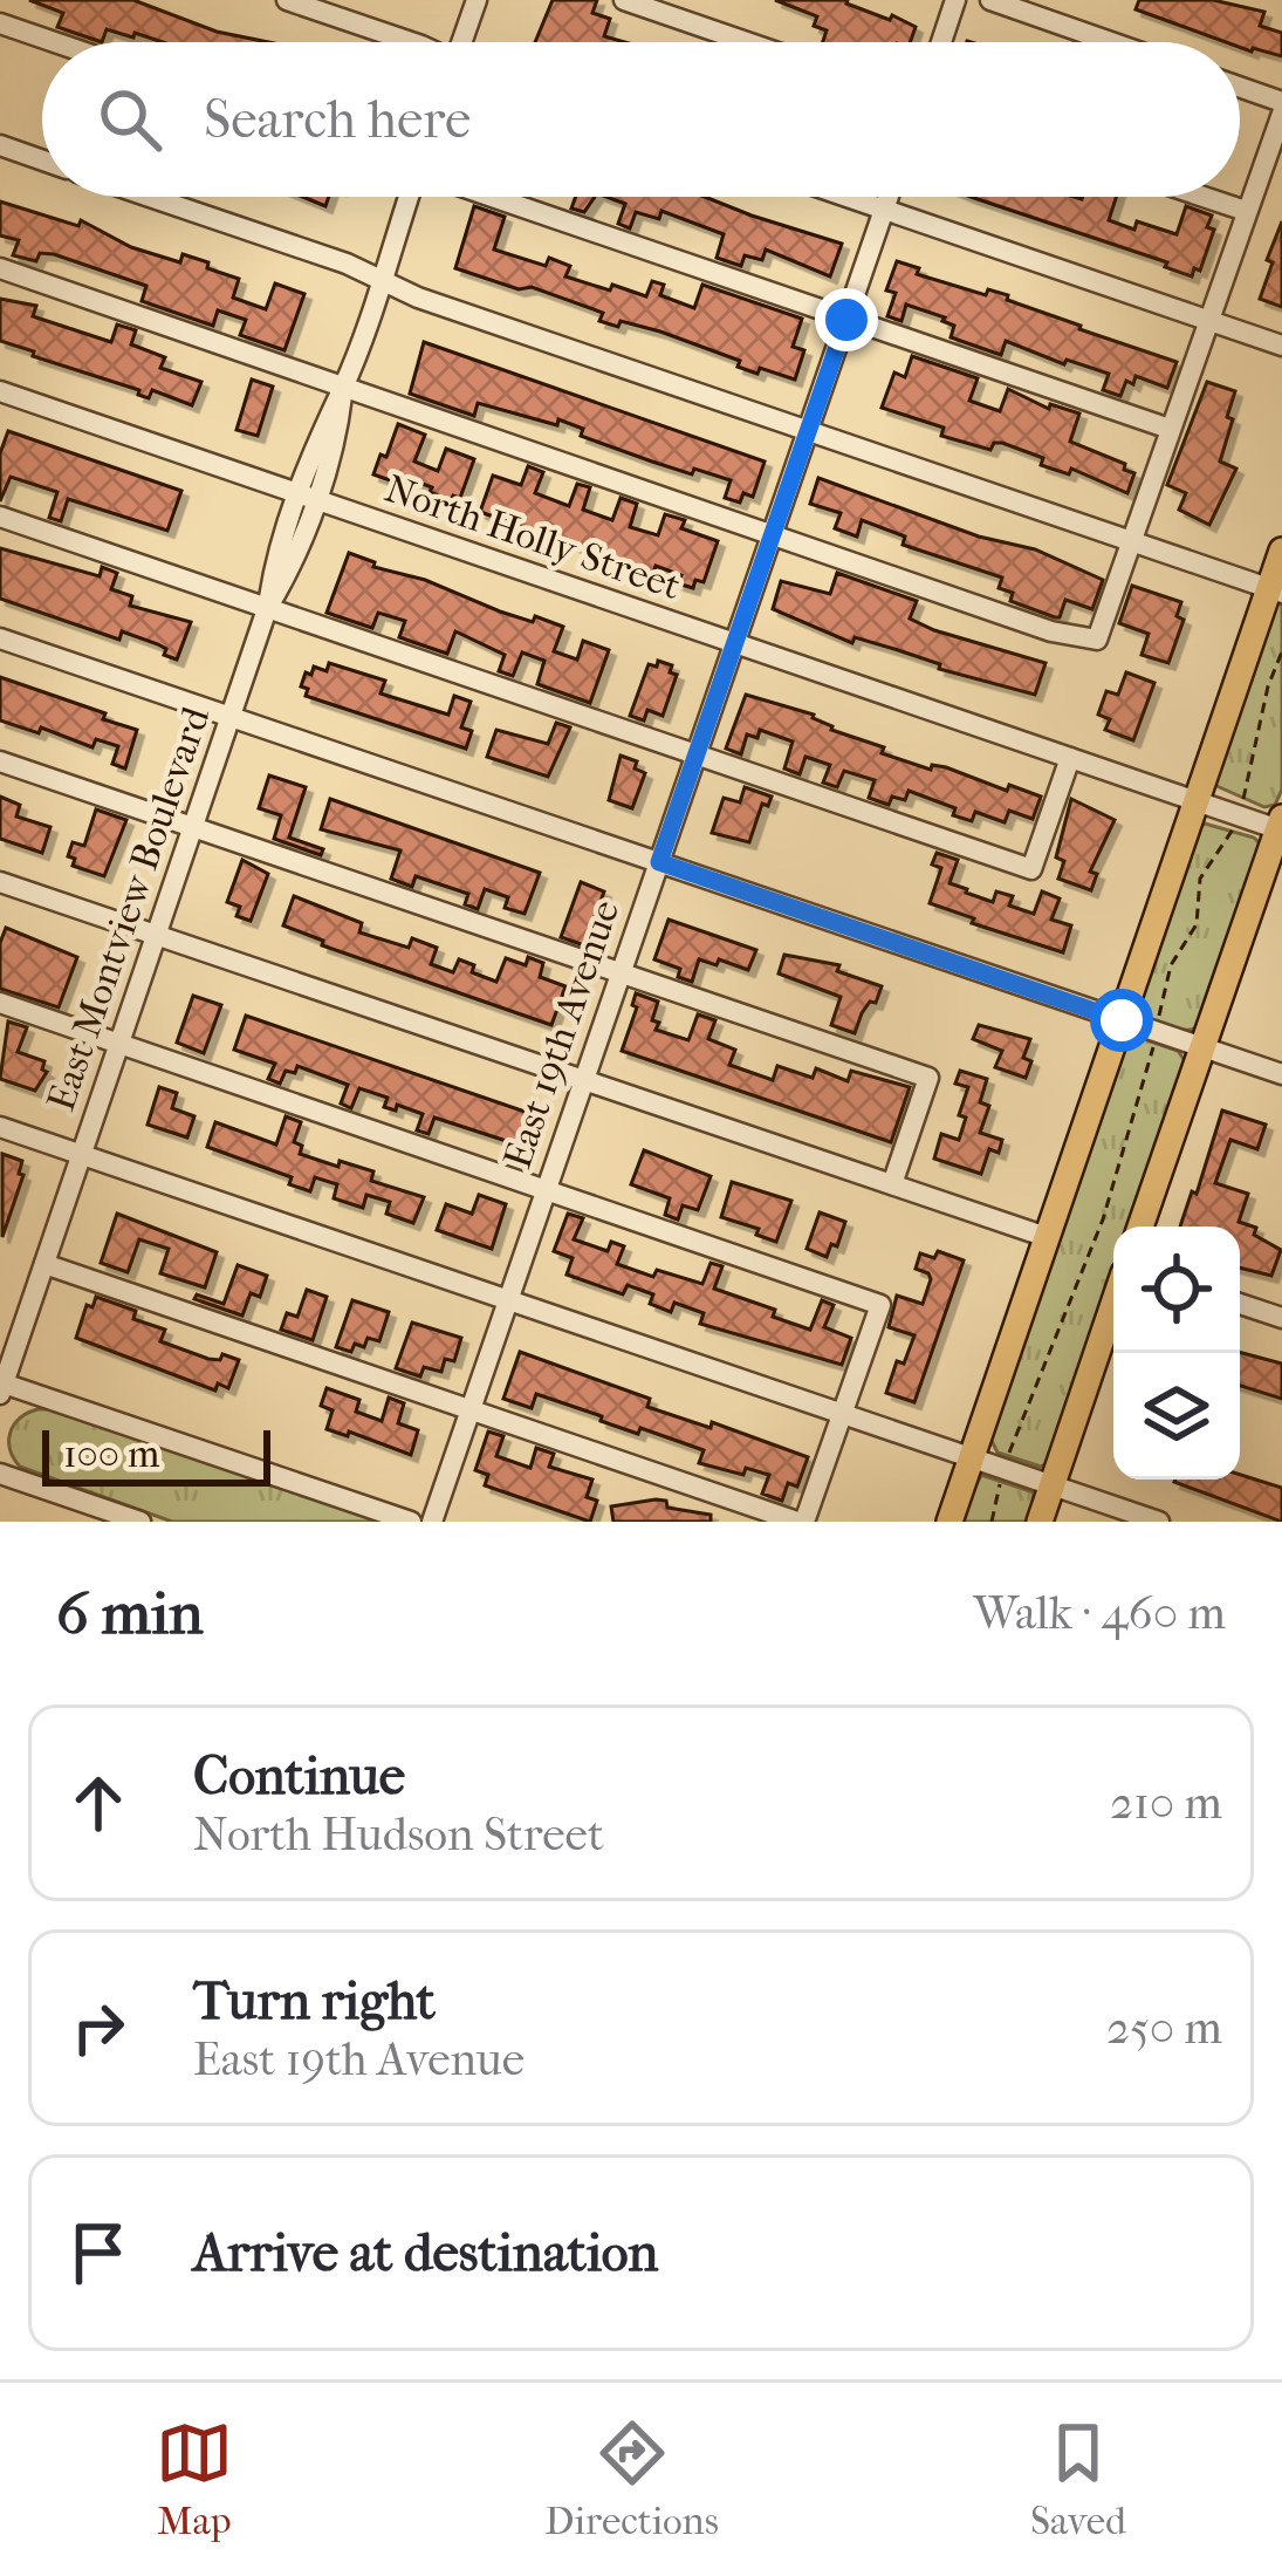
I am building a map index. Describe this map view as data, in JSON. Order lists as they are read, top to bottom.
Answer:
{
  "streets": {
    "street": ["North Holly Street", "East Montview Boulevard", "East 19th Avenue"]
  },
  "crossings": [
    ["North Holly Street", "East Montview Boulevard"],
    ["North Holly Street", "East 19th Avenue"]
  ],
  "scale_bar": "100 m",
  "page": {
    "search": "Search here",
    "scale": "100 m",
    "heading": ["6 min", "Walk · 460 m"],
    "list": [
      ["Continue", "North Hudson Street", "210 m"],
      ["Turn right", "East 19th Avenue", "250 m"],
      "Arrive at destination"
    ],
    "nav": ["Map", "Directions", "Saved"]
  }
}
